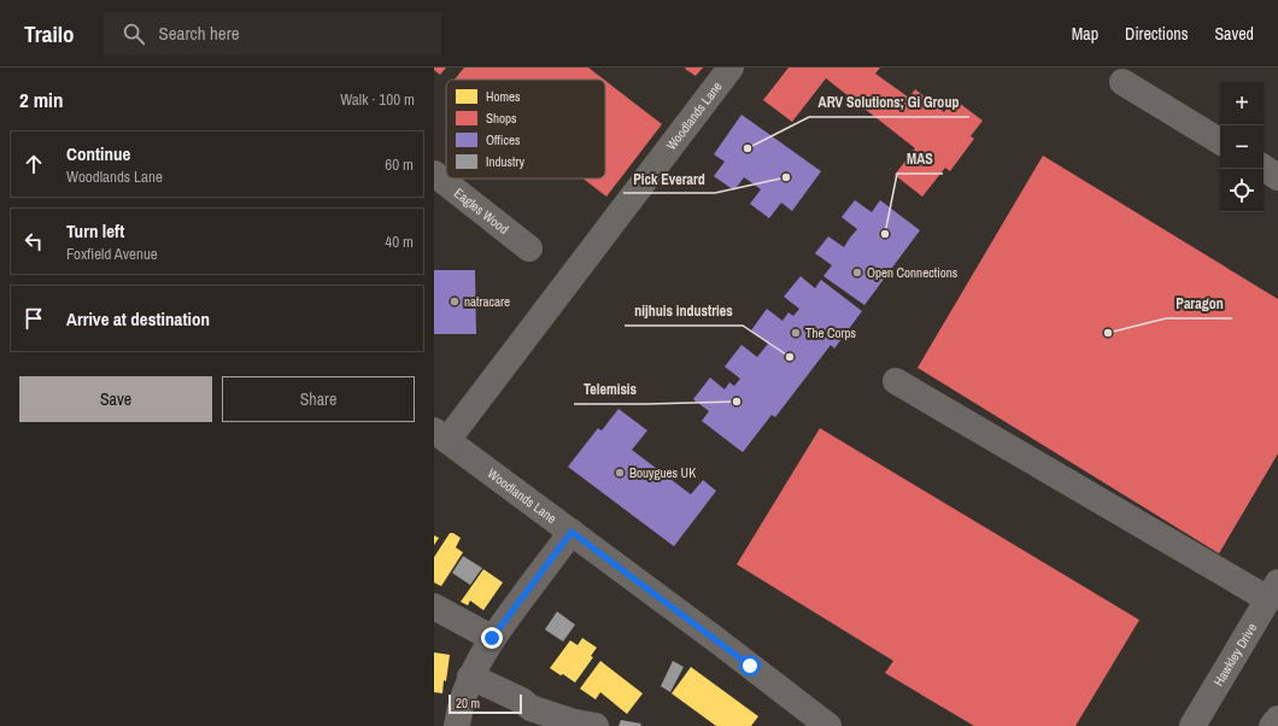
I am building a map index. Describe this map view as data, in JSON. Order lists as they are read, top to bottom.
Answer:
{
  "streets": {
    "street": ["Woodlands Lane", "Eagles Wood", "Hawkley Drive"]
  },
  "places": [
    "ARV Solutions; Gi Group",
    "Pick Everard",
    "MAS",
    "Open Connections",
    "natracare",
    "The Corps",
    "Paragon",
    "nijhuis industries",
    "Telemisis",
    "Bouygues UK"
  ],
  "legend": [
    "Homes",
    "Shops",
    "Offices",
    "Industry"
  ],
  "scale_bar": "20 m",
  "page": {
    "header": "Trailo",
    "search": "Search here",
    "nav": ["Map", "Directions", "Saved"],
    "heading": ["2 min", "Walk · 100 m"],
    "map_buttons": ["+", "−"],
    "list": [
      ["Continue", "Woodlands Lane", "60 m"],
      ["Turn left", "Foxfield Avenue", "40 m"],
      "Arrive at destination"
    ],
    "buttons": ["Save", "Share"],
    "scale": "20 m"
  }
}
